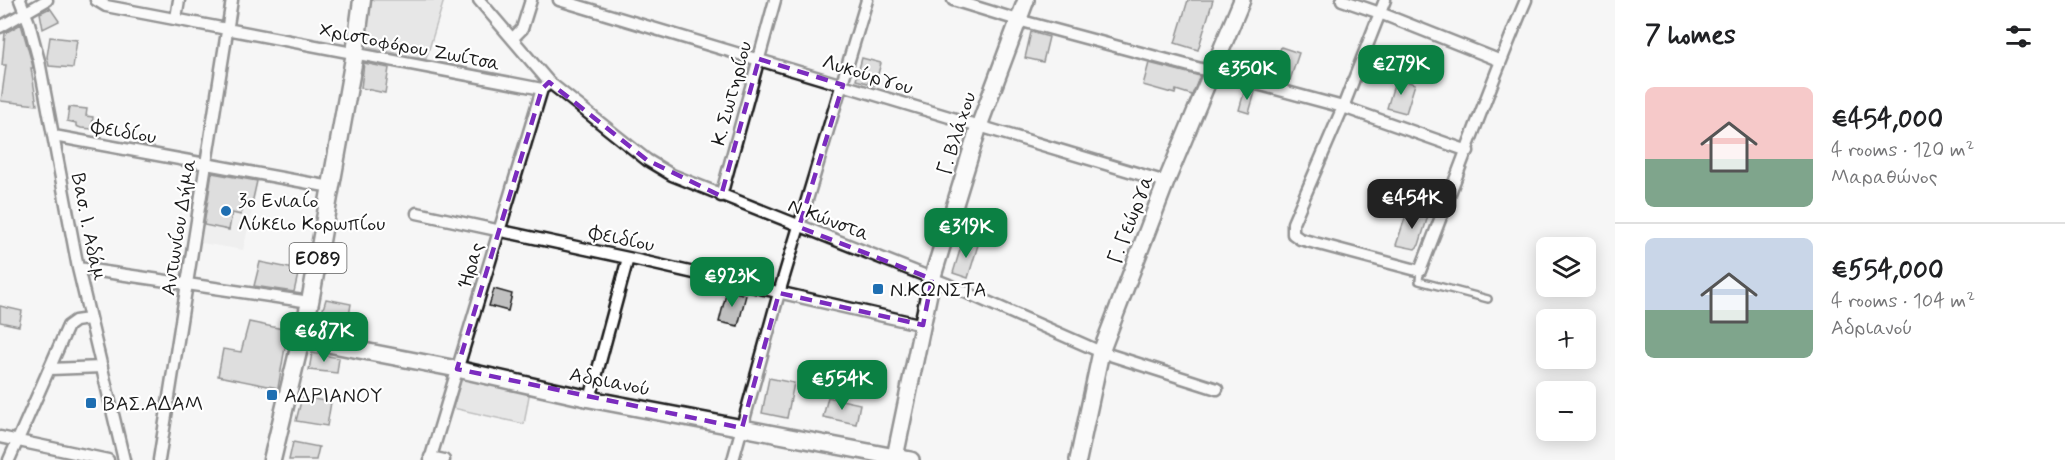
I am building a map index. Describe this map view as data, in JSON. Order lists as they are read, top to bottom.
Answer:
{
  "streets": {
    "main road": ["ΕΟ89"],
    "street": [
      "Χριστοφόρου Ζωίτσα",
      "Λυκούργου",
      "Κ. Σωτηρίου",
      "Φειδίου",
      "Γ. Βλάχου",
      "Ν Κώνστα",
      "Γ. Γεώργα",
      "Βασ. Ι. Αδάμ",
      "Αντωνίου Δήμα",
      "Ήρας",
      "Αδριανού"
    ]
  },
  "crossings": [
    ["Χριστοφόρου Ζωίτσα", "Ν Κώνστα"],
    ["Χριστοφόρου Ζωίτσα", "Αντωνίου Δήμα"],
    ["Χριστοφόρου Ζωίτσα", "ΕΟ89"],
    ["Χριστοφόρου Ζωίτσα", "Ήρας"],
    ["Λυκούργου", "Κ. Σωτηρίου"],
    ["Λυκούργου", "Γ. Βλάχου"],
    ["Λυκούργου", "Γ. Γεώργα"],
    ["Κ. Σωτηρίου", "Ν Κώνστα"],
    ["Φειδίου", "Γ. Βλάχου"],
    ["Φειδίου", "Βασ. Ι. Αδάμ"],
    ["Φειδίου", "Αντωνίου Δήμα"],
    ["Φειδίου", "ΕΟ89"],
    ["Φειδίου", "Ήρας"],
    ["Γ. Βλάχου", "Ν Κώνστα"],
    ["Γ. Βλάχου", "Αδριανού"],
    ["Ν Κώνστα", "Γ. Γεώργα"],
    ["Ν Κώνστα", "Ήρας"],
    ["ΕΟ89", "Αδριανού"],
    ["Ήρας", "Αδριανού"]
  ],
  "places": {
    "other": ["3ο Ενιαίο Λύκειο Κορωπίου"],
    "transit": ["Ν.ΚΩΝΣΤΑ", "ΑΔΡΙΑΝΟΥ", "ΒΑΣ.ΑΔΑΜ"]
  },
  "page": {
    "heading": "7 homes",
    "price": [
      "€279K",
      "€350K",
      "€454K",
      "€319K",
      "€923K",
      "€687K",
      "€554K"
    ],
    "list": [
      {
        "name": "€454,000",
        "note": "4 rooms · 120 m² · Μαραθώνος"
      },
      {
        "name": "€554,000",
        "note": "4 rooms · 104 m² · Αδριανού"
      }
    ],
    "map_buttons": ["+", "−"]
  }
}
